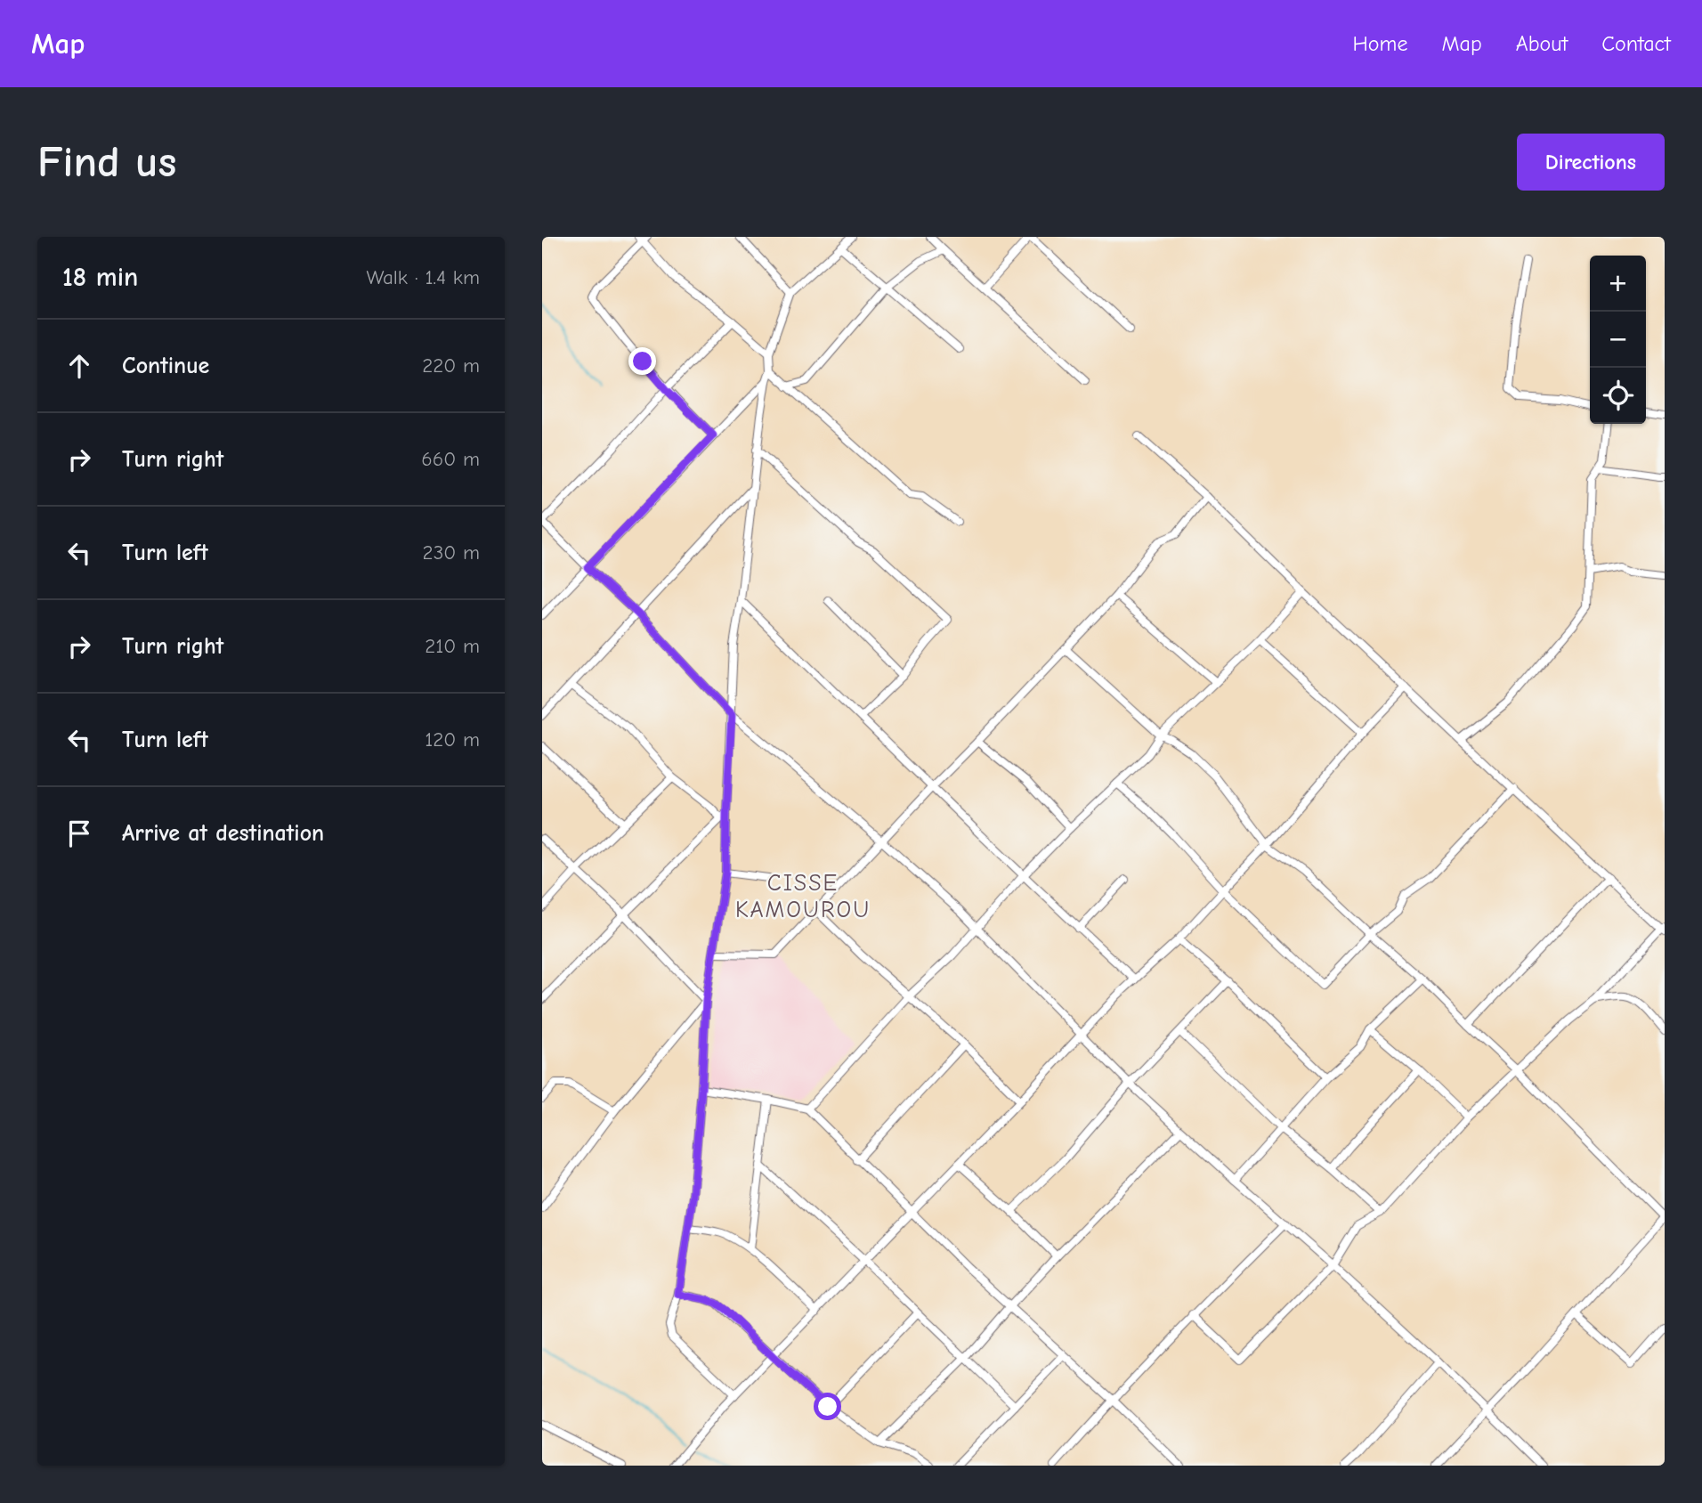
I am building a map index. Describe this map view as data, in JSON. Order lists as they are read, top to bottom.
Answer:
{
  "districts": ["CISSE KAMOUROU"],
  "page": {
    "header": "Map",
    "nav": [
      "Home",
      "Map",
      "About",
      "Contact"
    ],
    "buttons": "Directions",
    "title": "Find us",
    "heading": ["18 min", "Walk · 1.4 km"],
    "map_buttons": ["+", "−"],
    "list": [
      ["Continue", "220 m"],
      ["Turn right", "660 m"],
      ["Turn left", "230 m"],
      ["Turn right", "210 m"],
      ["Turn left", "120 m"],
      "Arrive at destination"
    ]
  }
}
